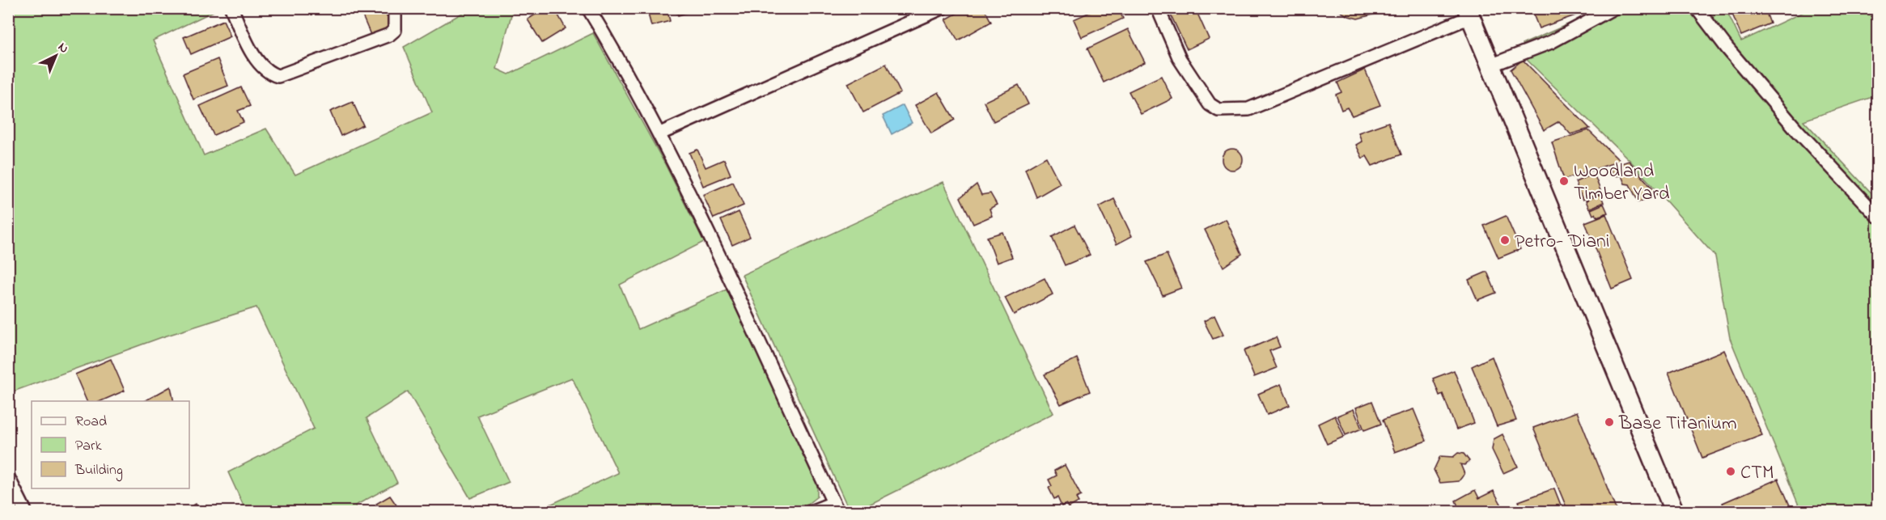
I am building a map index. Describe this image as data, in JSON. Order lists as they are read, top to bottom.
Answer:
{
  "places": [
    "Woodland Timber Yard",
    "Petro- Diani",
    "Base Titanium",
    "CTM"
  ],
  "legend": ["Road", "Park", "Building"],
  "north": "top right"
}
